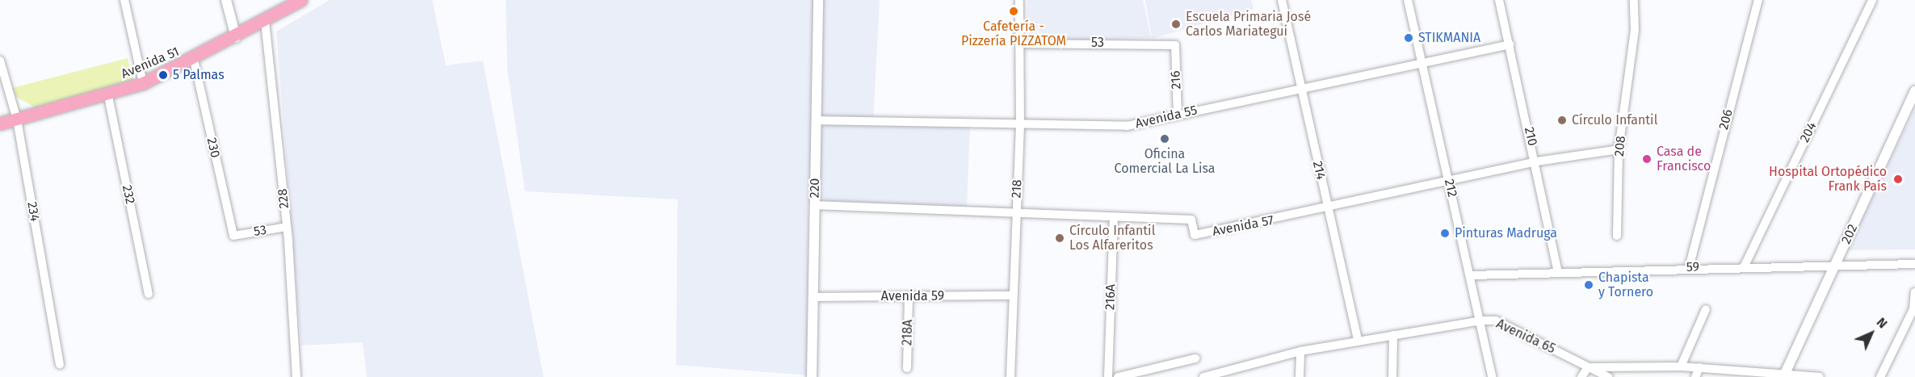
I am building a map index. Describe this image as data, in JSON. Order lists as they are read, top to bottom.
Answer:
{
  "streets": {
    "main road": ["Avenida 51"],
    "street": [
      "53",
      "216",
      "Avenida 55",
      "206",
      "204",
      "210",
      "208",
      "230",
      "214",
      "220",
      "212",
      "218",
      "232",
      "228",
      "234",
      "Avenida 57",
      "202",
      "59",
      "Avenida 59",
      "216A",
      "218A",
      "Avenida 65"
    ]
  },
  "crossings": [
    ["53", "216"],
    ["53", "230"],
    ["53", "218"],
    ["53", "228"],
    ["Avenida 51", "230"],
    ["Avenida 51", "232"],
    ["Avenida 51", "228"],
    ["Avenida 51", "234"],
    ["216", "Avenida 55"],
    ["Avenida 55", "210"],
    ["Avenida 55", "214"],
    ["Avenida 55", "220"],
    ["Avenida 55", "212"],
    ["Avenida 55", "218"],
    ["206", "59"],
    ["204", "59"],
    ["210", "Avenida 57"],
    ["210", "59"],
    ["208", "Avenida 57"],
    ["214", "Avenida 57"],
    ["214", "Avenida 65"],
    ["220", "Avenida 57"],
    ["220", "Avenida 59"],
    ["212", "Avenida 57"],
    ["212", "59"],
    ["212", "Avenida 65"],
    ["218", "Avenida 57"],
    ["218", "Avenida 59"],
    ["Avenida 57", "216A"],
    ["202", "59"],
    ["202", "Avenida 65"],
    ["Avenida 59", "218A"]
  ],
  "places": [
    "Cafetería - Pizzería PIZZATOM",
    "Escuela Primaria José Carlos Mariategui",
    "STIKMANIA",
    "5 Palmas",
    "Círculo Infantil",
    "Oficina Comercial La Lisa",
    "Casa de Francisco",
    "Hospital Ortopédico Frank País",
    "Pinturas Madruga",
    "Círculo Infantil Los Alfareritos",
    "Chapista y Tornero"
  ],
  "north": "top right"
}
